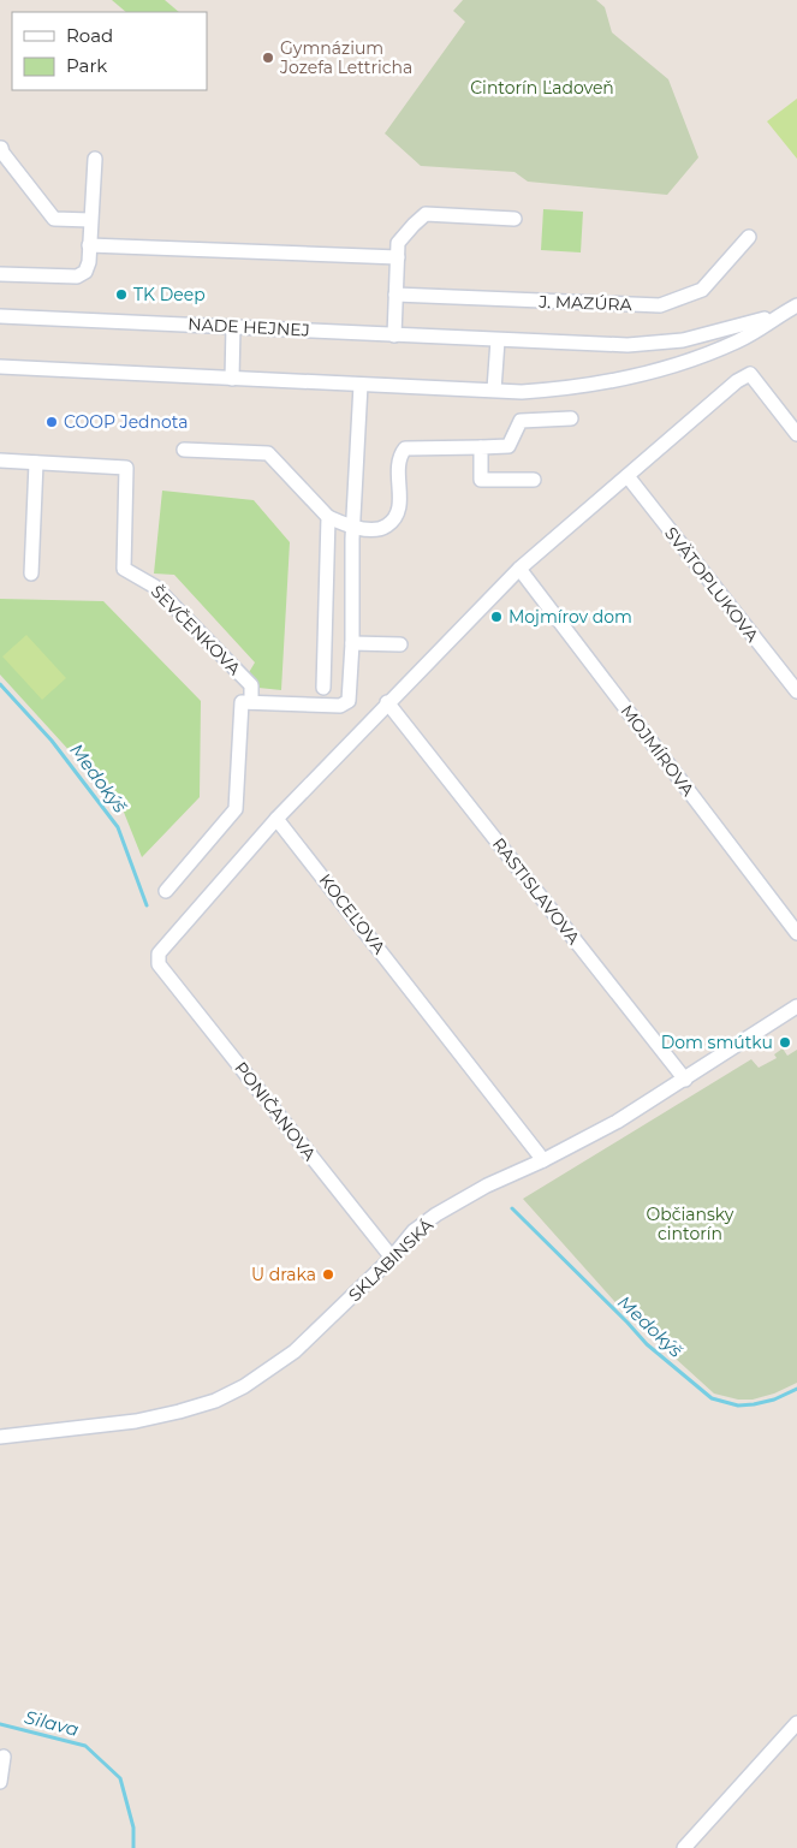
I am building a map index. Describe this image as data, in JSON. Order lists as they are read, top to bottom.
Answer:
{
  "streets": {
    "street": [
      "J. MAZÚRA",
      "NADE HEJNEJ",
      "SVÄTOPLUKOVA",
      "ŠEVČENKOVA",
      "MOJMÍROVA",
      "RASTISLAVOVA",
      "KOCEĽOVA",
      "PONIČANOVA",
      "SKLABINSKÁ"
    ]
  },
  "crossings": [
    ["RASTISLAVOVA", "SKLABINSKÁ"],
    ["KOCEĽOVA", "PONIČANOVA"],
    ["KOCEĽOVA", "SKLABINSKÁ"],
    ["PONIČANOVA", "SKLABINSKÁ"]
  ],
  "water": ["Medokýš", "Silava"],
  "parks": ["Cintorín Ľadoveň", "Občiansky cintorín"],
  "places": [
    "Gymnázium Jozefa Lettricha",
    "TK Deep",
    "COOP Jednota",
    "Mojmírov dom",
    "Dom smútku",
    "U draka"
  ],
  "legend": ["Road", "Park"]
}
